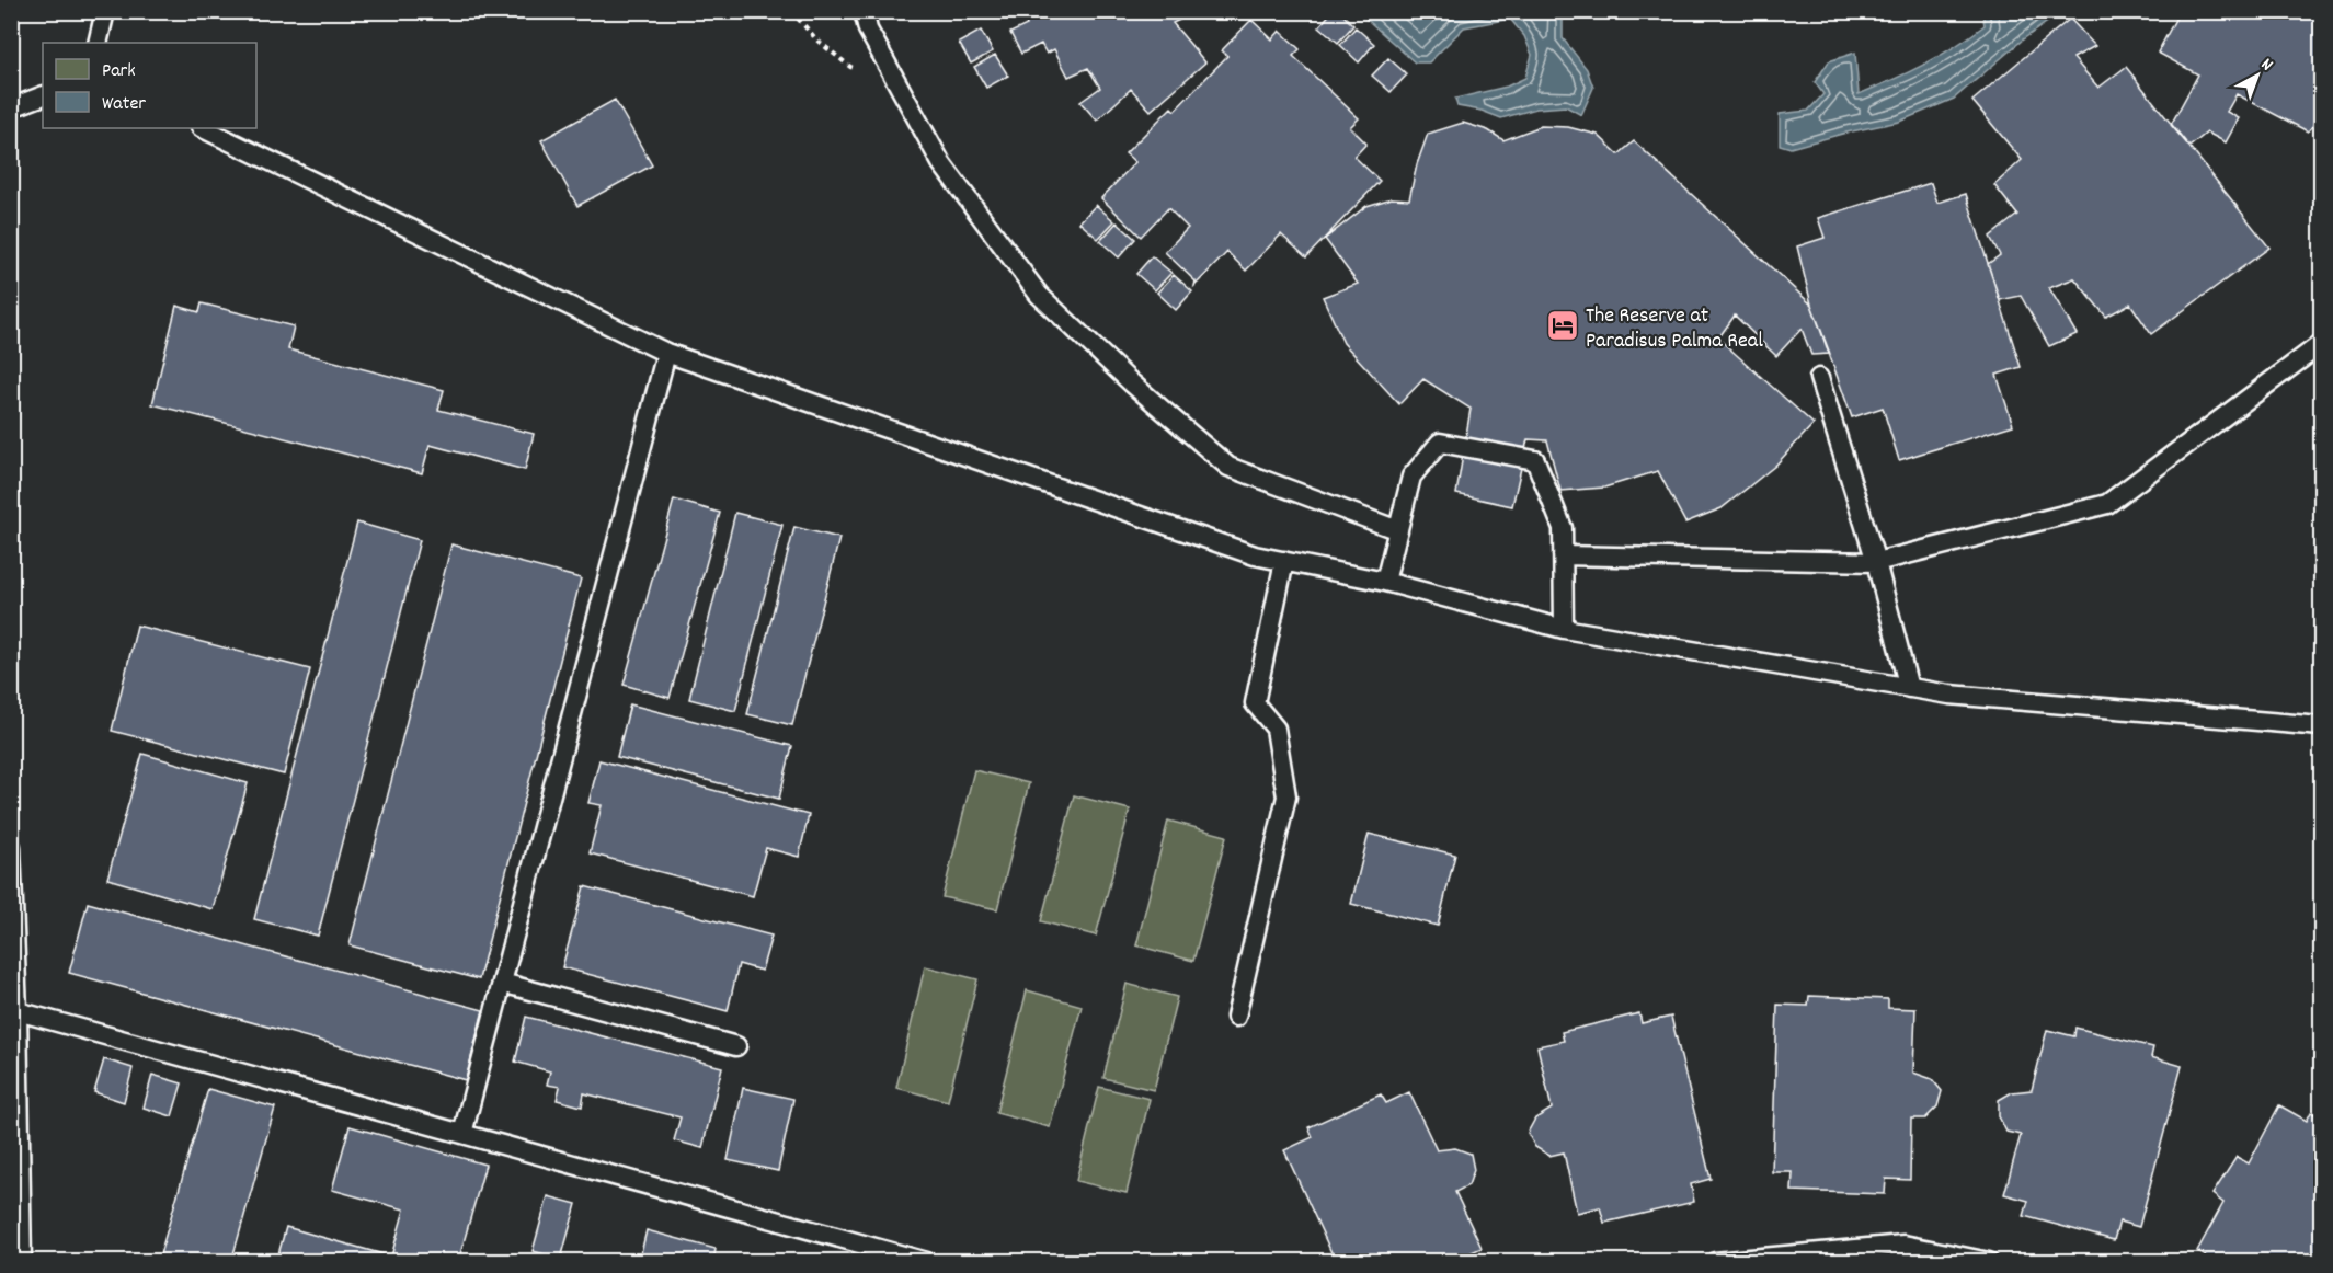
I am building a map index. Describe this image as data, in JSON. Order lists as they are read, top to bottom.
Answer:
{
  "places": {
    "hotel": ["The Reserve at Paradisus Palma Real"]
  },
  "legend": ["Park", "Water"],
  "north": "top right"
}
